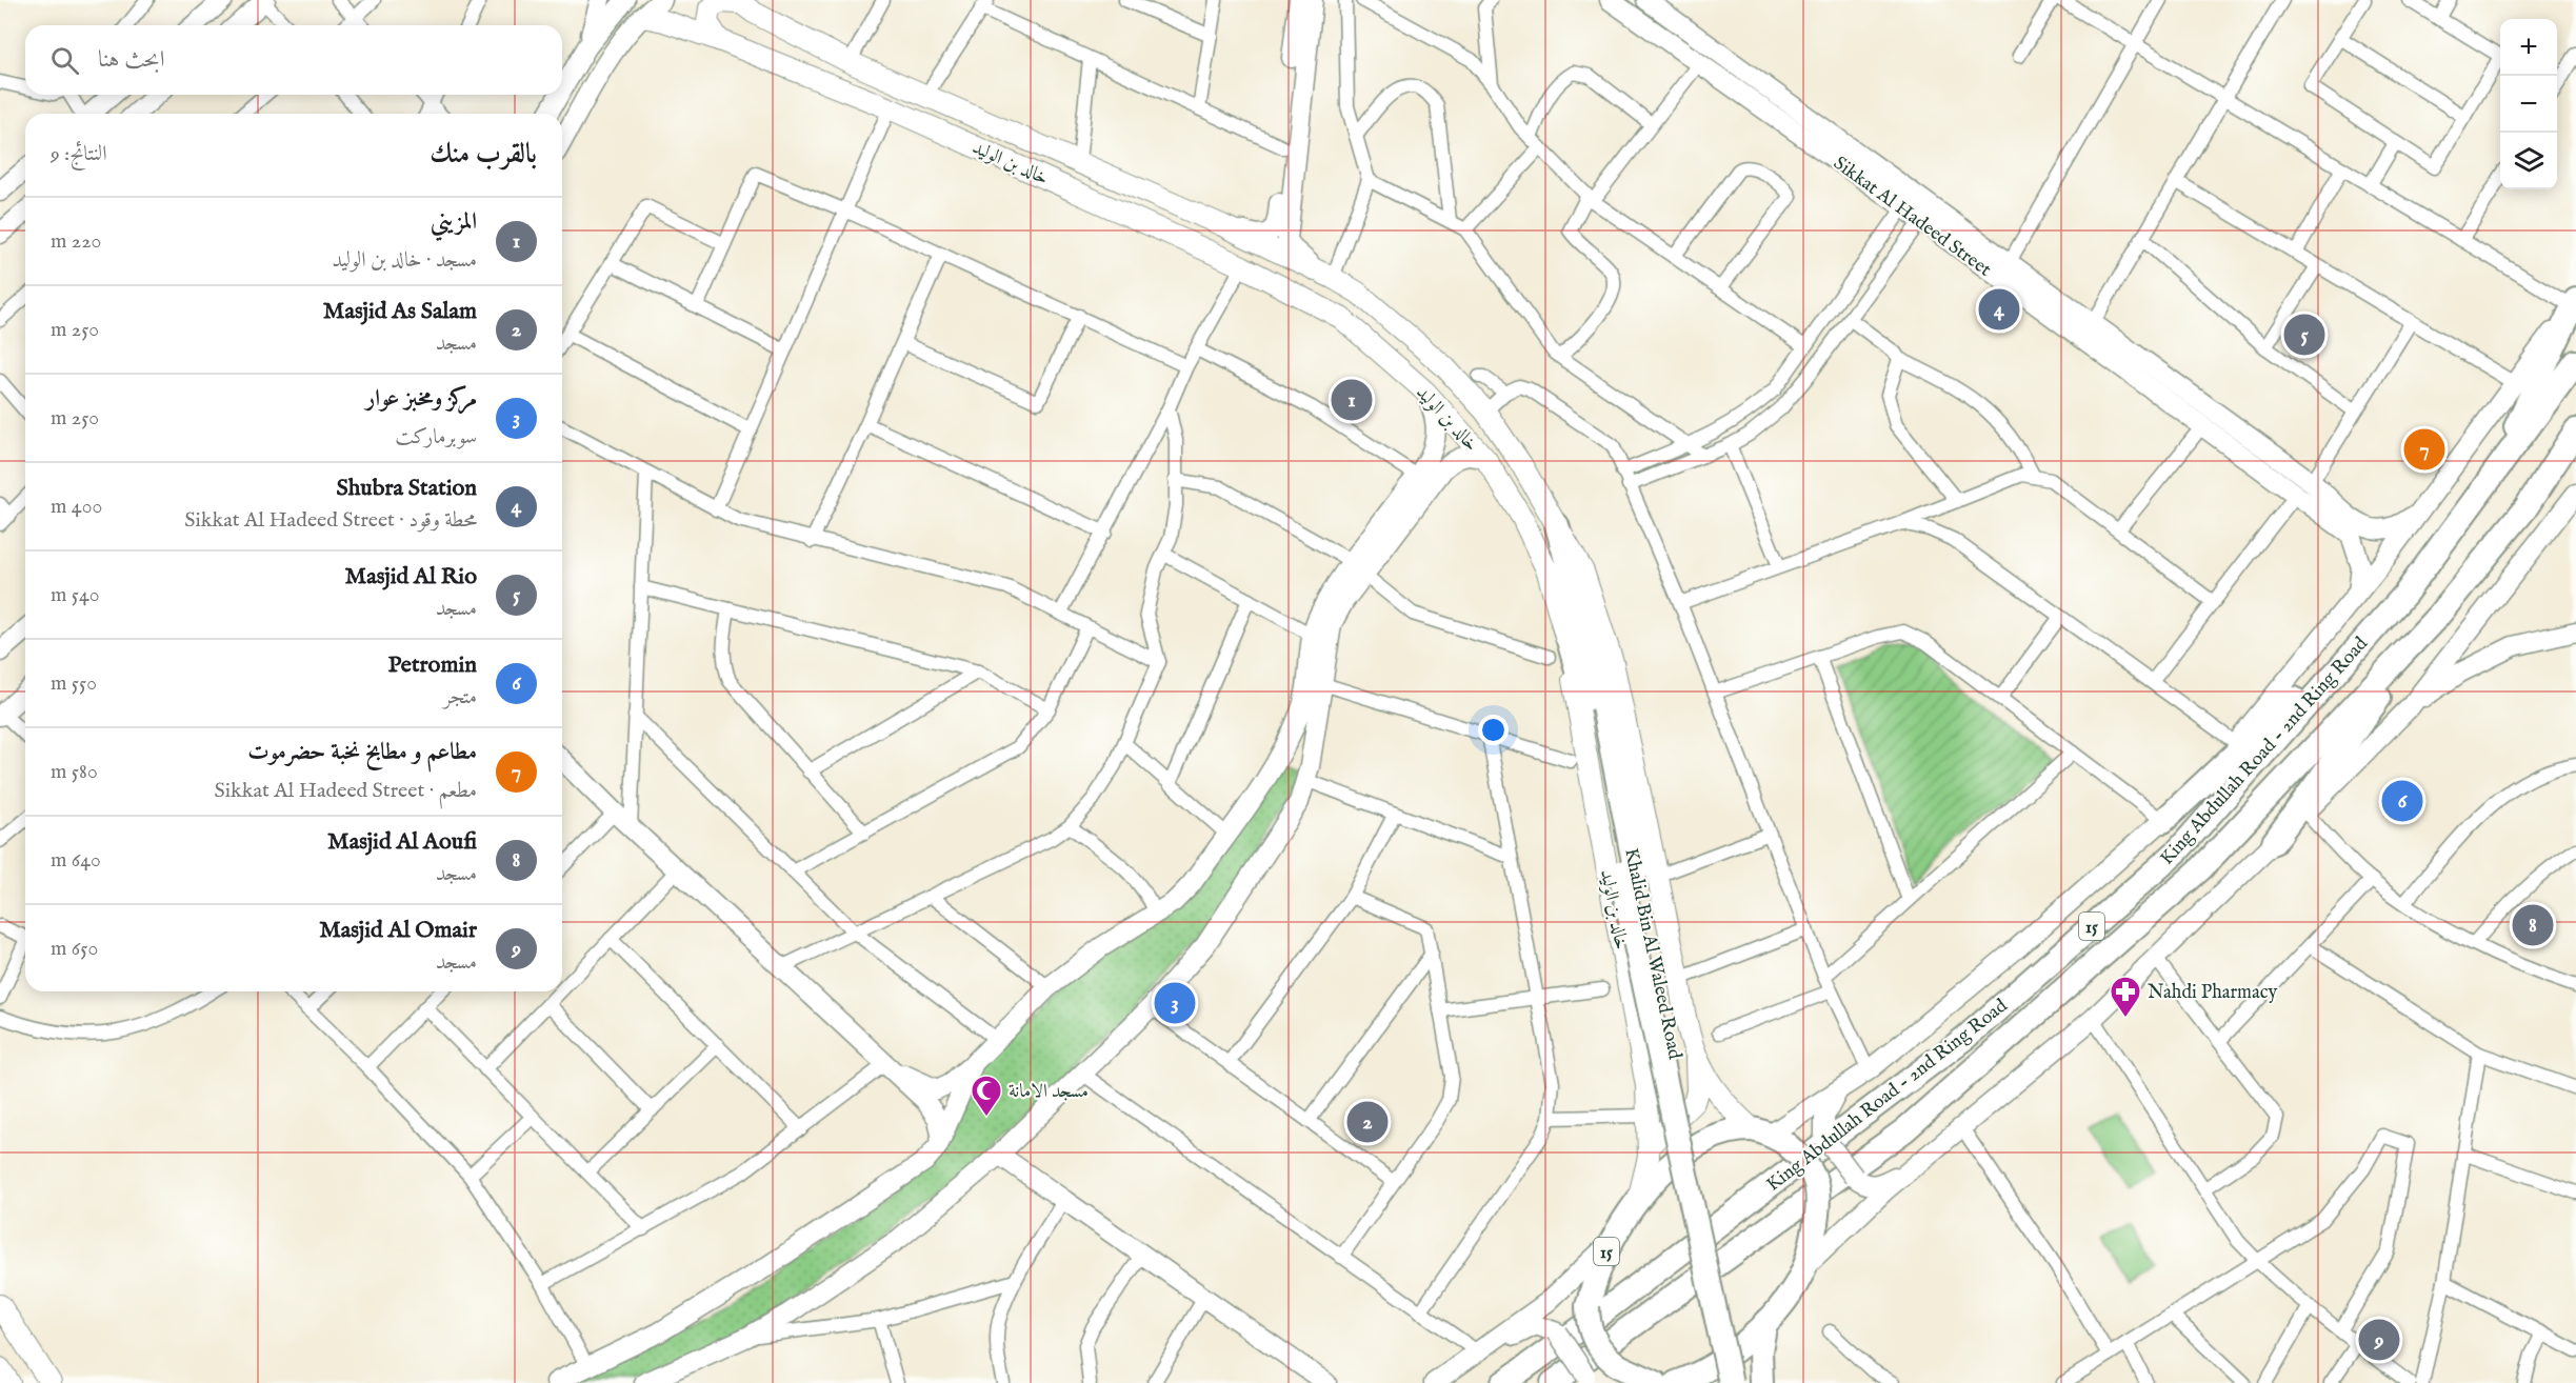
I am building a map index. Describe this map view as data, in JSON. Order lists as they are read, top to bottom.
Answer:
{
  "streets": {
    "highway": [
      "خالد بن الوليد",
      "King Abdullah Road - 2nd Ring Road",
      "15",
      "Khalid Bin Al Waleed Road"
    ],
    "main road": ["Sikkat Al Hadeed Street"]
  },
  "crossings": [
    ["خالد بن الوليد", "Khalid Bin Al Waleed Road"]
  ],
  "places": {
    "pharmacy": ["Nahdi Pharmacy"],
    "mosque": ["مسجد الامانة"]
  },
  "page": {
    "map_buttons": ["+", "−"],
    "search": "ابحث هنا",
    "heading": ["بالقرب منك", "النتائج: 9"],
    "list": [
      {
        "mark": "1",
        "name": "المزيني",
        "note": "مسجد · خالد بن الوليد",
        "value": "220 m"
      },
      {
        "mark": "2",
        "name": "Masjid As Salam",
        "note": "مسجد",
        "value": "250 m"
      },
      {
        "mark": "3",
        "name": "مركز ومخبز عوار",
        "note": "سوبرماركت",
        "value": "250 m"
      },
      {
        "mark": "4",
        "name": "Shubra Station",
        "note": "محطة وقود · Sikkat Al Hadeed Street",
        "value": "400 m"
      },
      {
        "mark": "5",
        "name": "Masjid Al Rio",
        "note": "مسجد",
        "value": "540 m"
      },
      {
        "mark": "6",
        "name": "Petromin",
        "note": "متجر",
        "value": "550 m"
      },
      {
        "mark": "7",
        "name": "مطاعم و مطابخ نخبة حضرموت",
        "note": "مطعم · Sikkat Al Hadeed Street",
        "value": "580 m"
      },
      {
        "mark": "8",
        "name": "Masjid Al Aoufi",
        "note": "مسجد",
        "value": "640 m"
      },
      {
        "mark": "9",
        "name": "Masjid Al Omair",
        "note": "مسجد",
        "value": "650 m"
      }
    ],
    "pins": [
      "4",
      "5",
      "1",
      "7",
      "6",
      "8",
      "3",
      "2",
      "9"
    ]
  }
}
